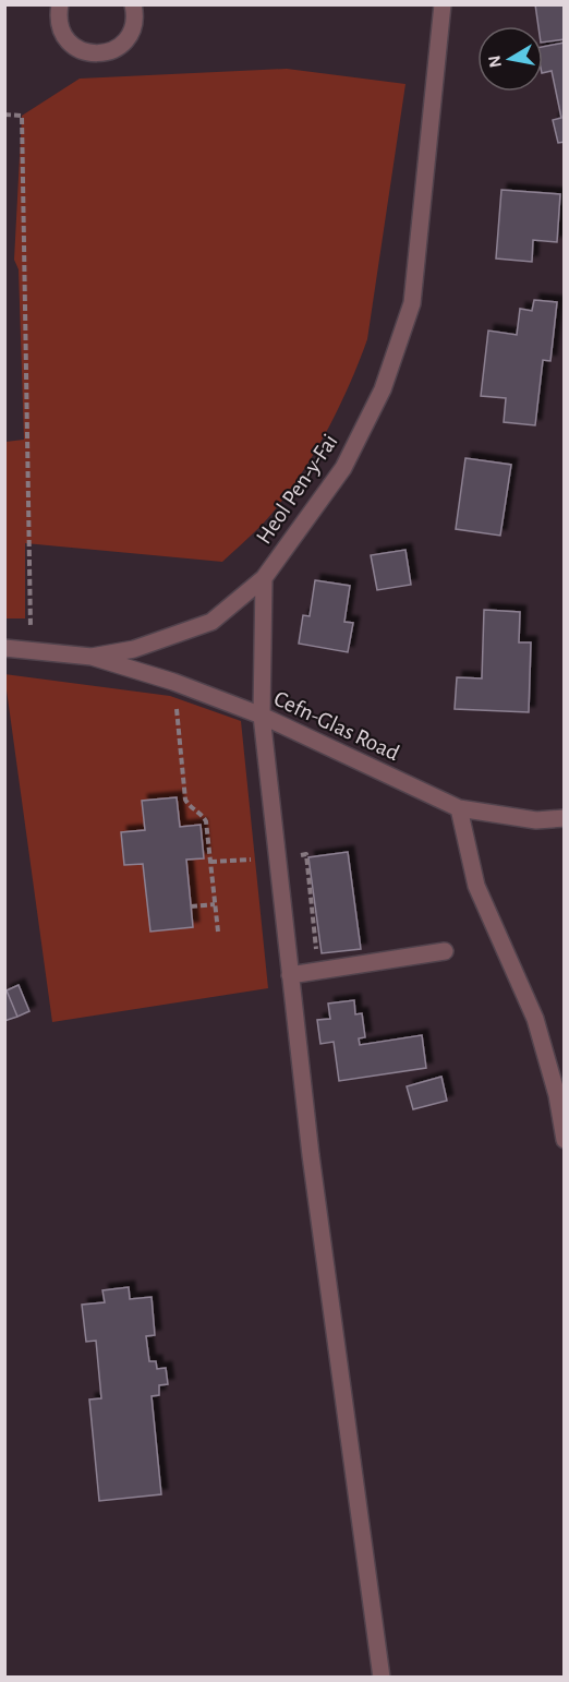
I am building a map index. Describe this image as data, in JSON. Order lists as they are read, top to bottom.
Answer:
{
  "streets": {
    "street": ["Heol Pen-y-Fai", "Cefn-Glas Road"]
  },
  "crossings": [
    ["Heol Pen-y-Fai", "Cefn-Glas Road"]
  ],
  "north": "left"
}
